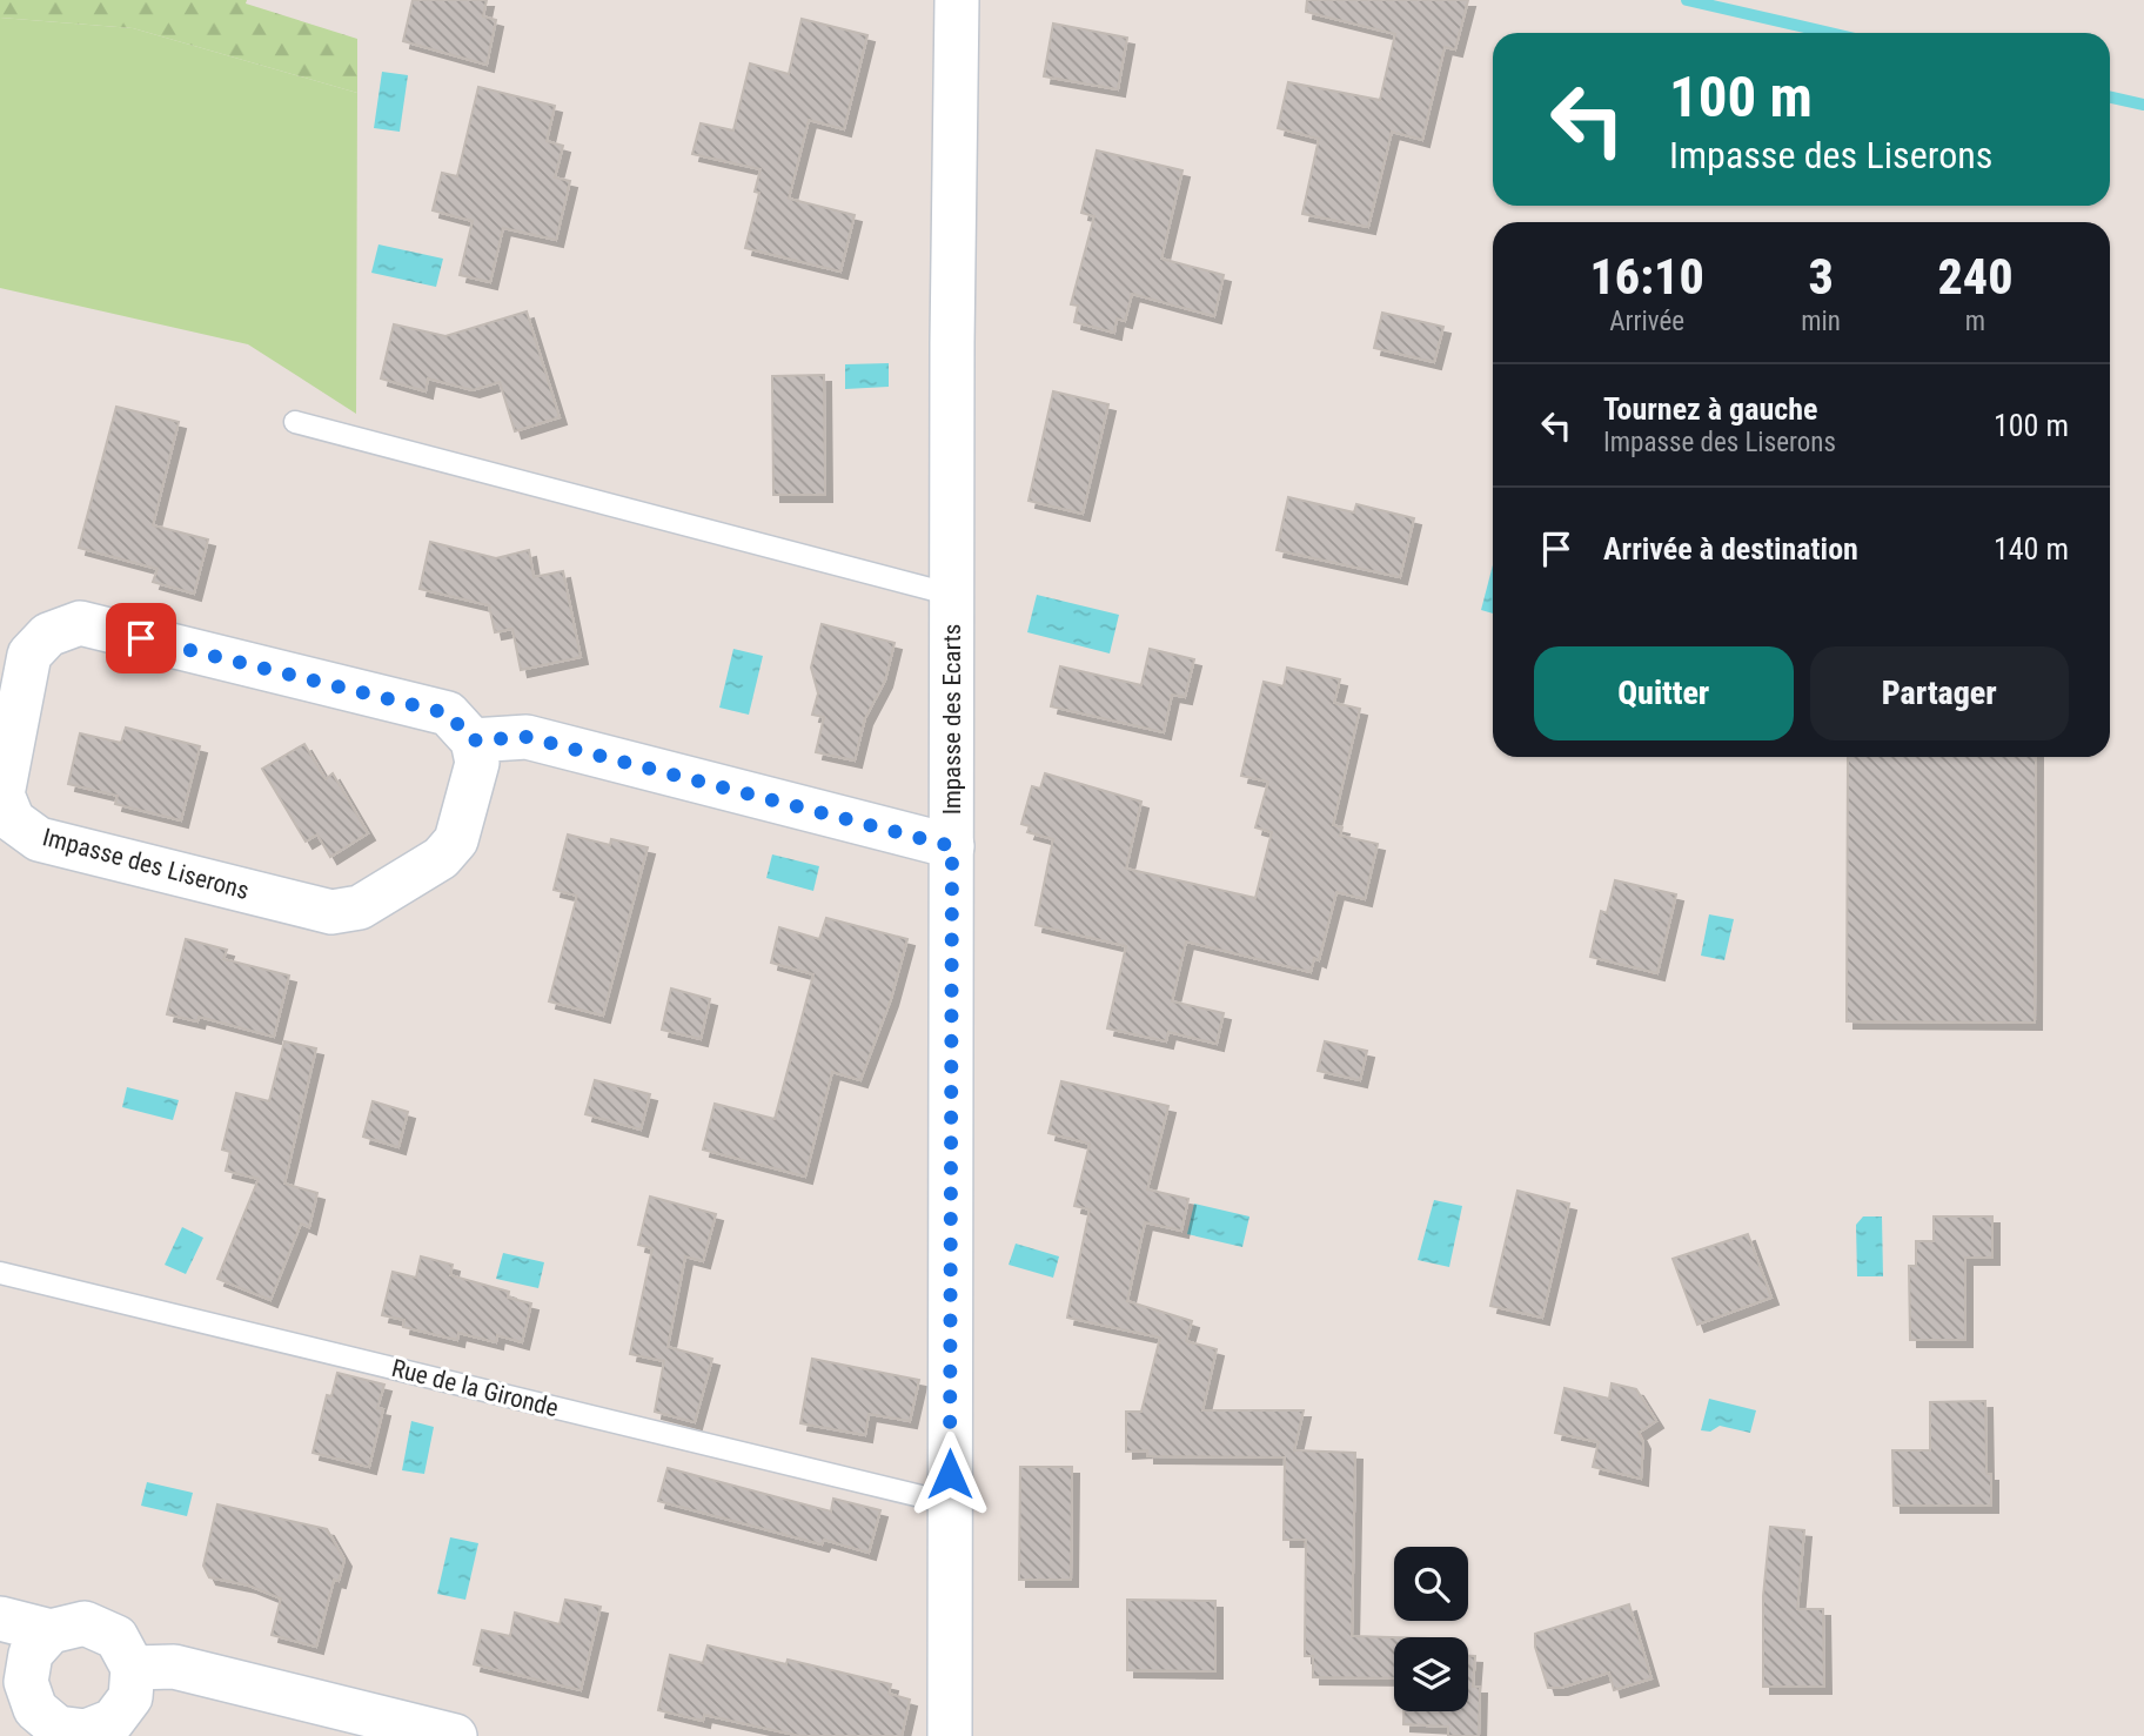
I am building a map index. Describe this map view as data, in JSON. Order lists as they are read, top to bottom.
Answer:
{
  "streets": {
    "street": ["Impasse des Ecarts", "Impasse des Liserons"],
    "lane": ["Rue de la Gironde"]
  },
  "crossings": [
    ["Impasse des Ecarts", "Rue de la Gironde"]
  ],
  "page": {
    "turn": ["100 m", "Impasse des Liserons"],
    "eta": [
      "16:10",
      "Arrivée",
      "3",
      "min",
      "240",
      "m"
    ],
    "list": [
      {
        "name": "Tournez à gauche",
        "note": "Impasse des Liserons",
        "value": "100 m"
      },
      {
        "name": "Arrivée à destination",
        "value": "140 m"
      }
    ],
    "buttons": ["Quitter", "Partager"]
  }
}
